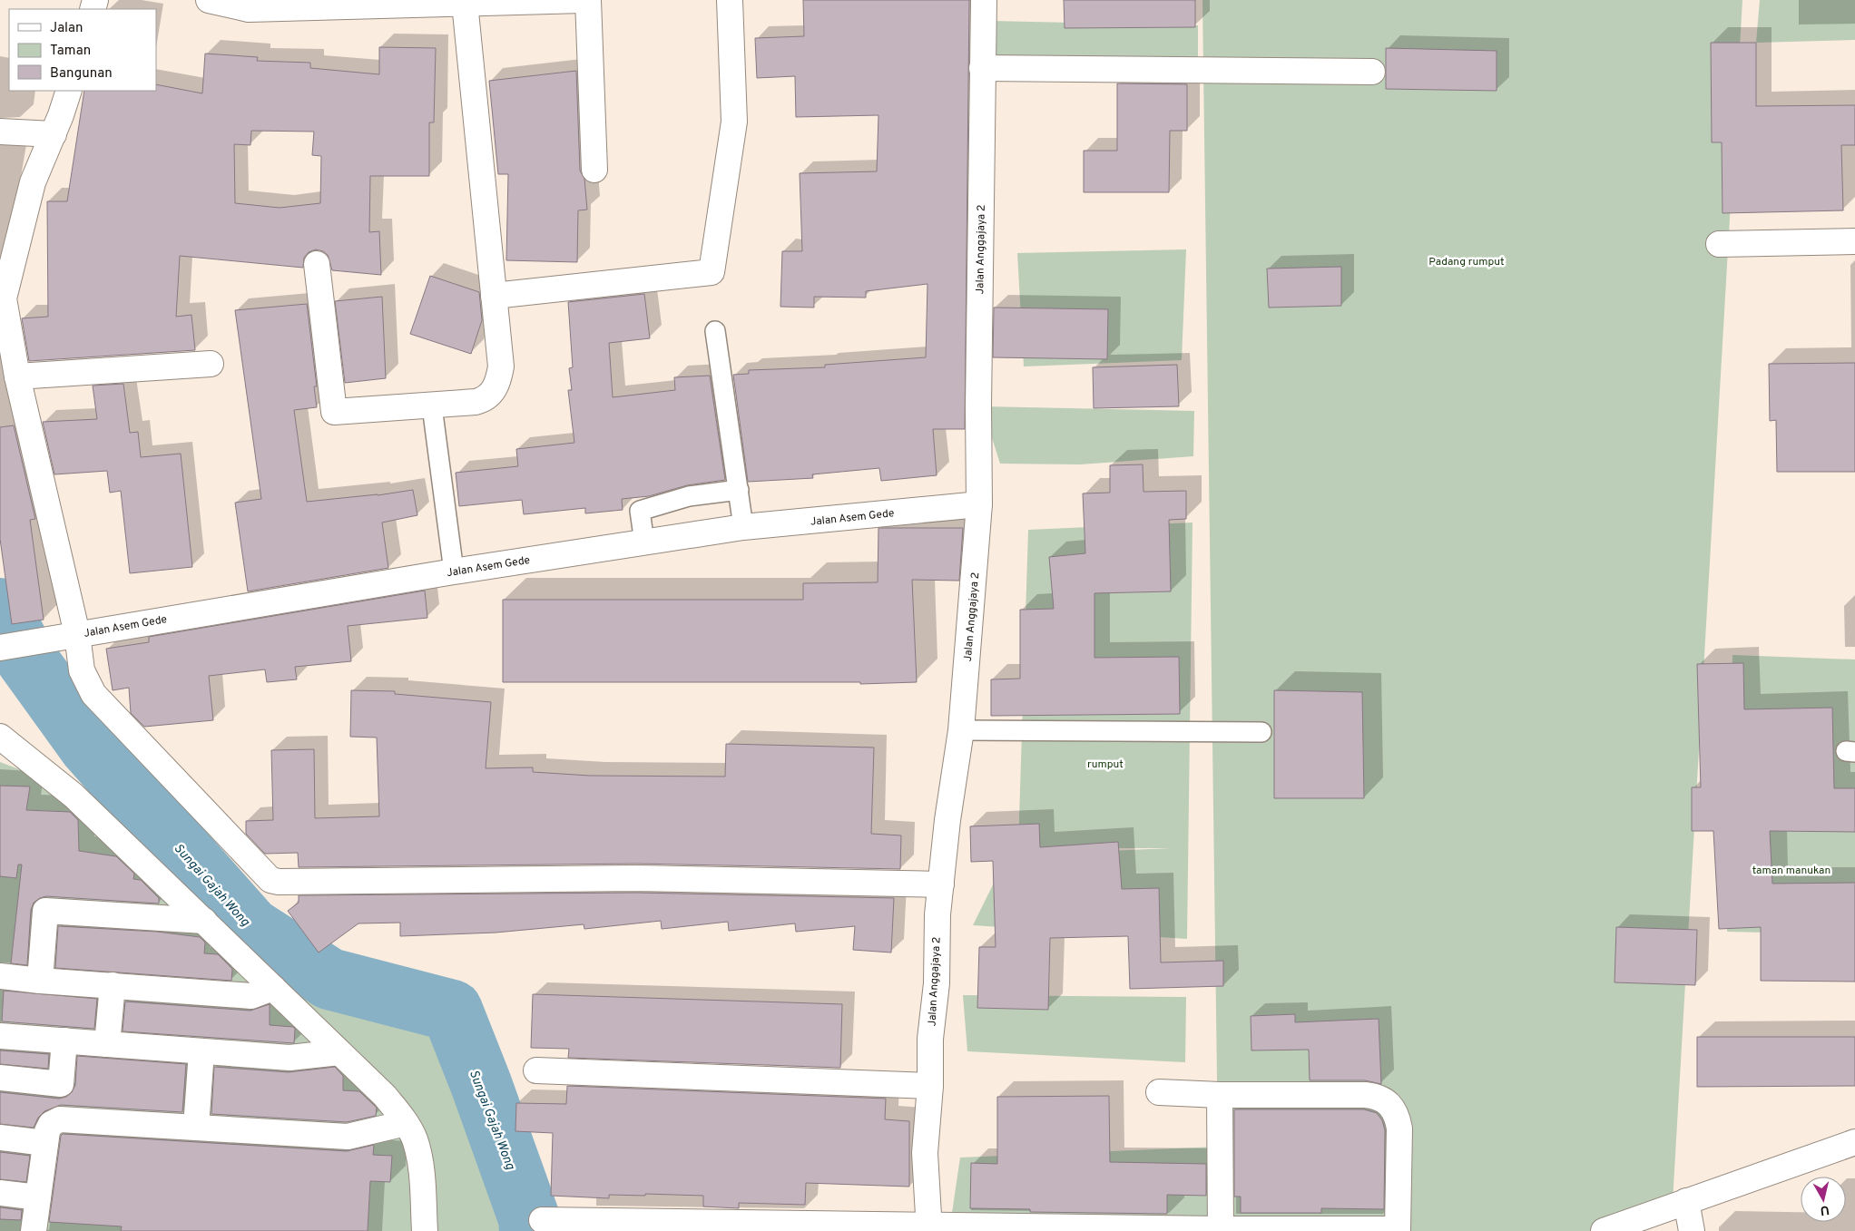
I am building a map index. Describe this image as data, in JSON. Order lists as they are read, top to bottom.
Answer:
{
  "streets": {
    "street": ["Jalan Anggajaya 2", "Jalan Asem Gede"]
  },
  "crossings": [
    ["Jalan Anggajaya 2", "Jalan Asem Gede"]
  ],
  "water": ["Sungai Gajah Wong"],
  "parks": ["Padang rumput", "rumput", "taman manukan"],
  "legend": ["Jalan", "Taman", "Bangunan"],
  "north": "bottom"
}
